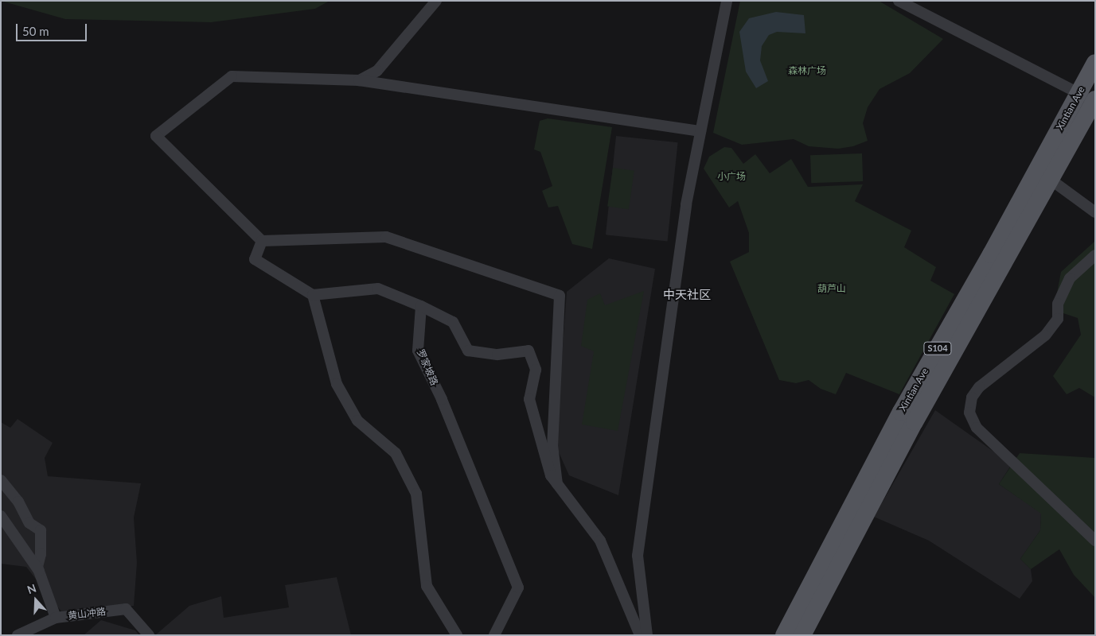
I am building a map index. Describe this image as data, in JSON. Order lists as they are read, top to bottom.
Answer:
{
  "streets": {
    "main road": ["Xintian Ave", "S104"],
    "street": ["罗家坡路", "黄山冲路"]
  },
  "districts": ["中天社区"],
  "parks": ["森林广场", "小广场", "葫芦山"],
  "scale_bar": "50 m",
  "north": "top"
}
